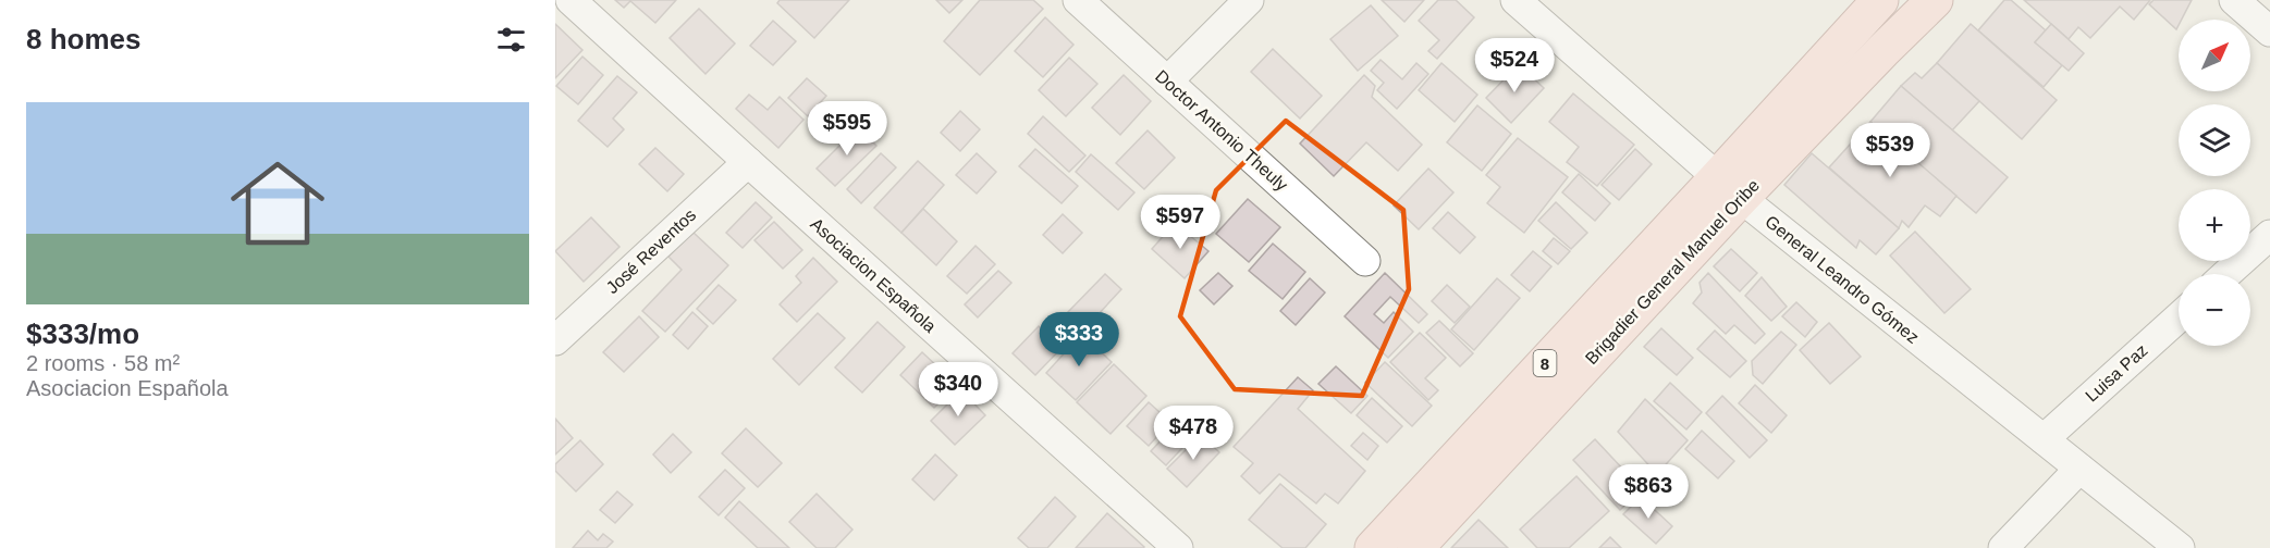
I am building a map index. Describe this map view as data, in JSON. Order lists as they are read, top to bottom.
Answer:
{
  "streets": {
    "main road": ["Brigadier General Manuel Oribe", "8"],
    "street": [
      "Doctor Antonio Theuly",
      "José Reventos",
      "Asociacion Española",
      "General Leandro Gómez",
      "Luisa Paz"
    ]
  },
  "crossings": [
    ["José Reventos", "Asociacion Española"],
    ["Brigadier General Manuel Oribe", "General Leandro Gómez"],
    ["General Leandro Gómez", "Luisa Paz"]
  ],
  "north": "top right",
  "page": {
    "heading": "8 homes",
    "map_buttons": ["+", "−"],
    "price": [
      "$524",
      "$595",
      "$539",
      "$597",
      "$333",
      "$340",
      "$478",
      "$863"
    ],
    "list": [
      {
        "name": "$333/mo",
        "note": "2 rooms · 58 m² · Asociacion Española"
      }
    ]
  }
}
